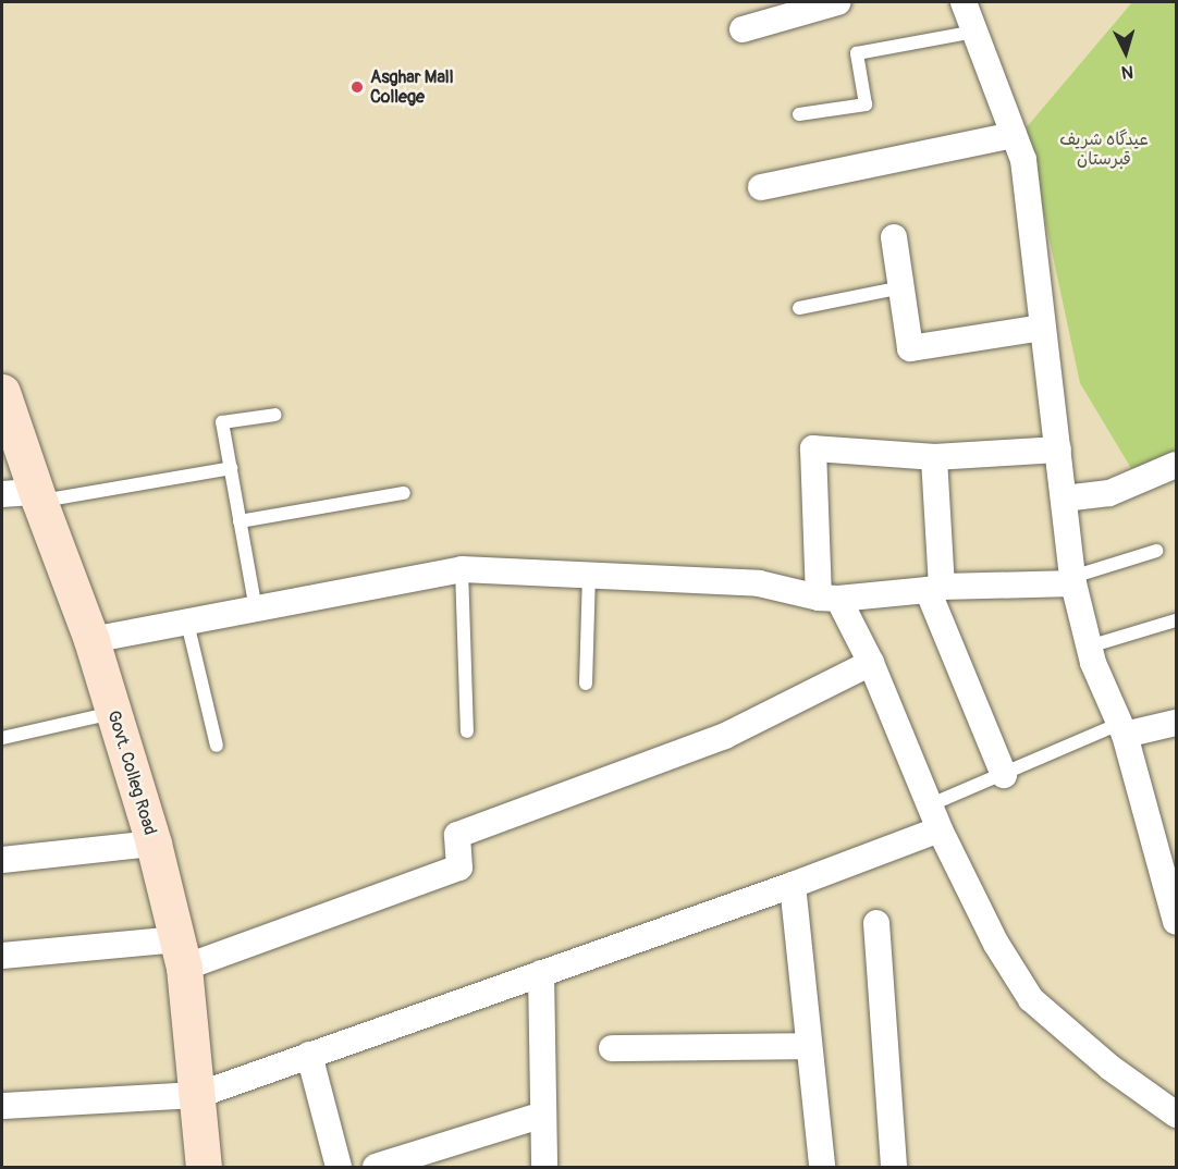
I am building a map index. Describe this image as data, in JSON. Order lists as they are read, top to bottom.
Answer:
{
  "streets": {
    "street": ["Govt. Colleg Road"]
  },
  "parks": ["عیدگاہ شریف قبرستان"],
  "places": ["Asghar Mall College"],
  "north": "bottom"
}
